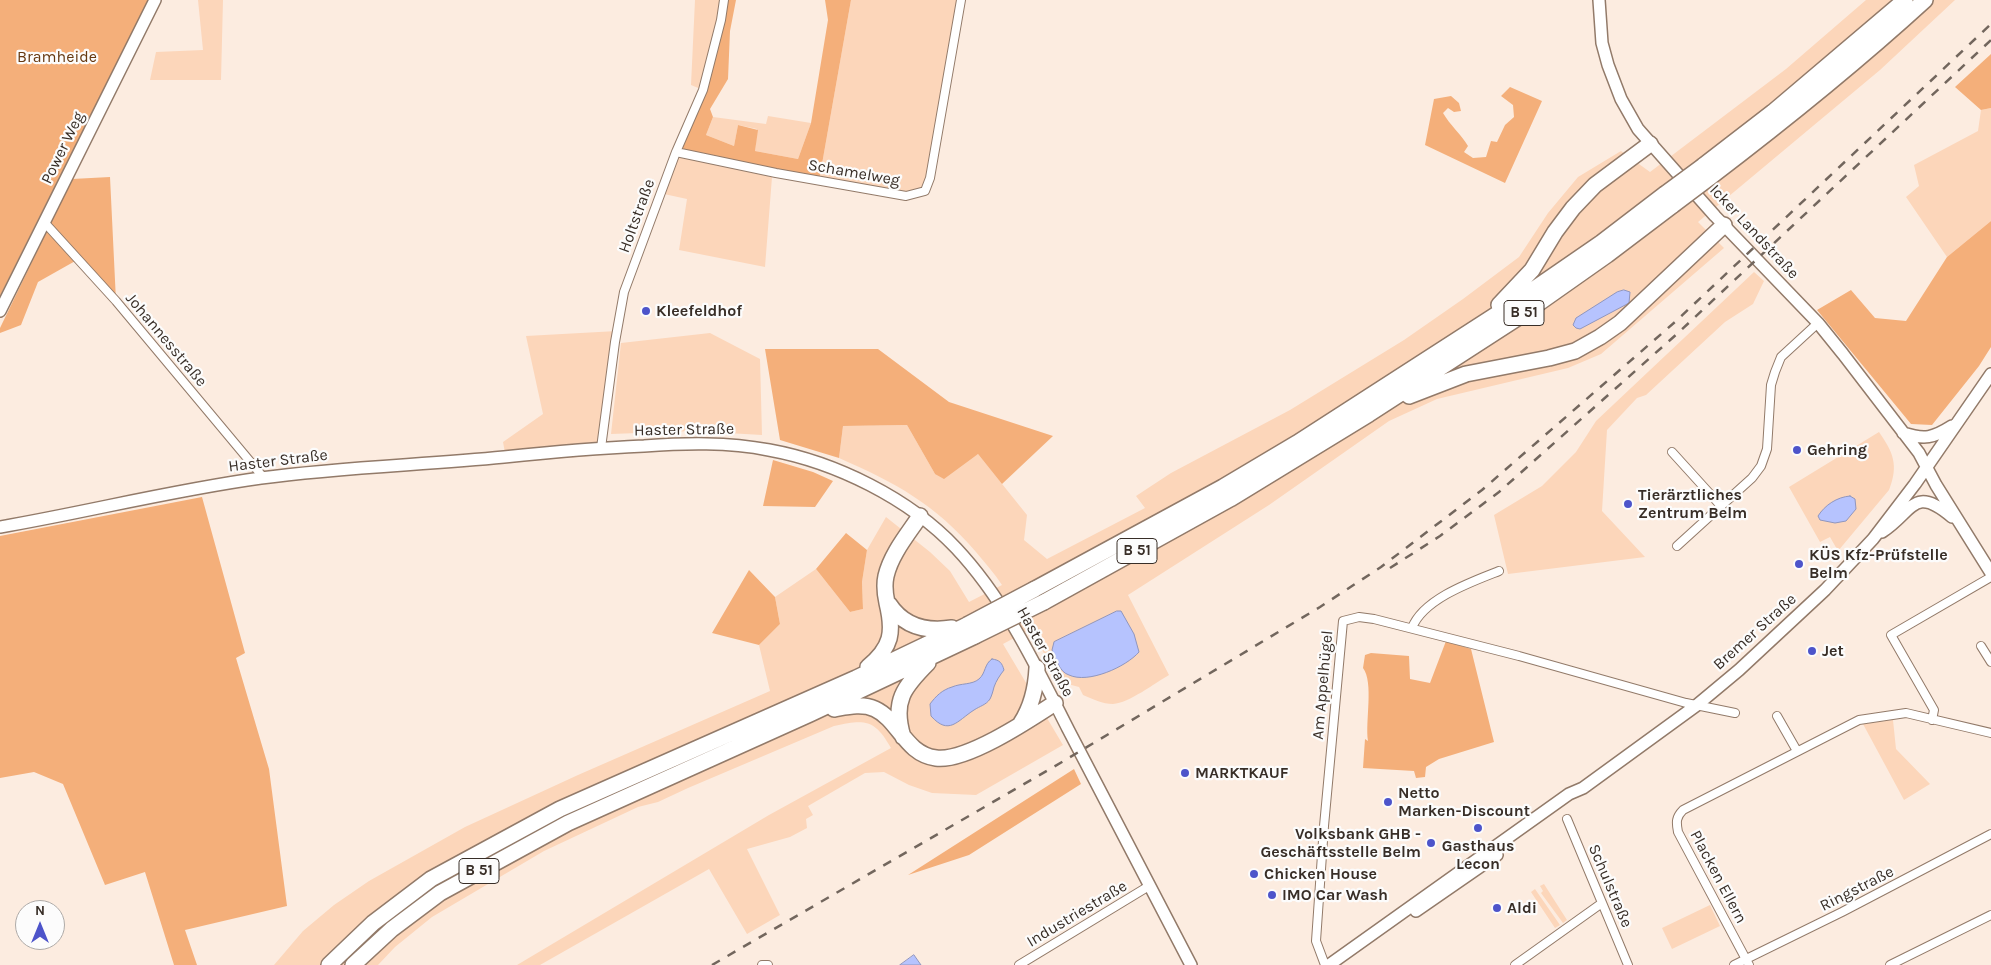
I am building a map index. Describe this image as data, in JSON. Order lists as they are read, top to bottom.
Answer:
{
  "streets": {
    "highway": ["B 51"],
    "street": [
      "Power Weg",
      "Schamelweg",
      "Holtstraße",
      "Icker Landstraße",
      "Johannesstraße",
      "Haster Straße",
      "Bremer Straße",
      "Am Appelhügel",
      "Placken Ellern",
      "Schulstraße",
      "Ringstraße",
      "Industriestraße"
    ]
  },
  "crossings": [
    ["Power Weg", "Johannesstraße"],
    ["Schamelweg", "Holtstraße"],
    ["Holtstraße", "Haster Straße"],
    ["Icker Landstraße", "B 51"],
    ["Icker Landstraße", "Bremer Straße"],
    ["Johannesstraße", "Haster Straße"],
    ["Haster Straße", "Industriestraße"],
    ["Bremer Straße", "Am Appelhügel"],
    ["Placken Ellern", "Ringstraße"]
  ],
  "parks": ["Bramheide"],
  "places": [
    "Kleefeldhof",
    "Gehring",
    "Tierärztliches Zentrum Belm",
    "KÜS Kfz-Prüfstelle Belm",
    "Jet",
    "MARKTKAUF",
    "Netto Marken-Discount",
    "Gasthaus Lecon",
    "Volksbank GHB - Geschäftsstelle Belm",
    "Chicken House",
    "IMO Car Wash",
    "Aldi"
  ],
  "north": "top"
}
